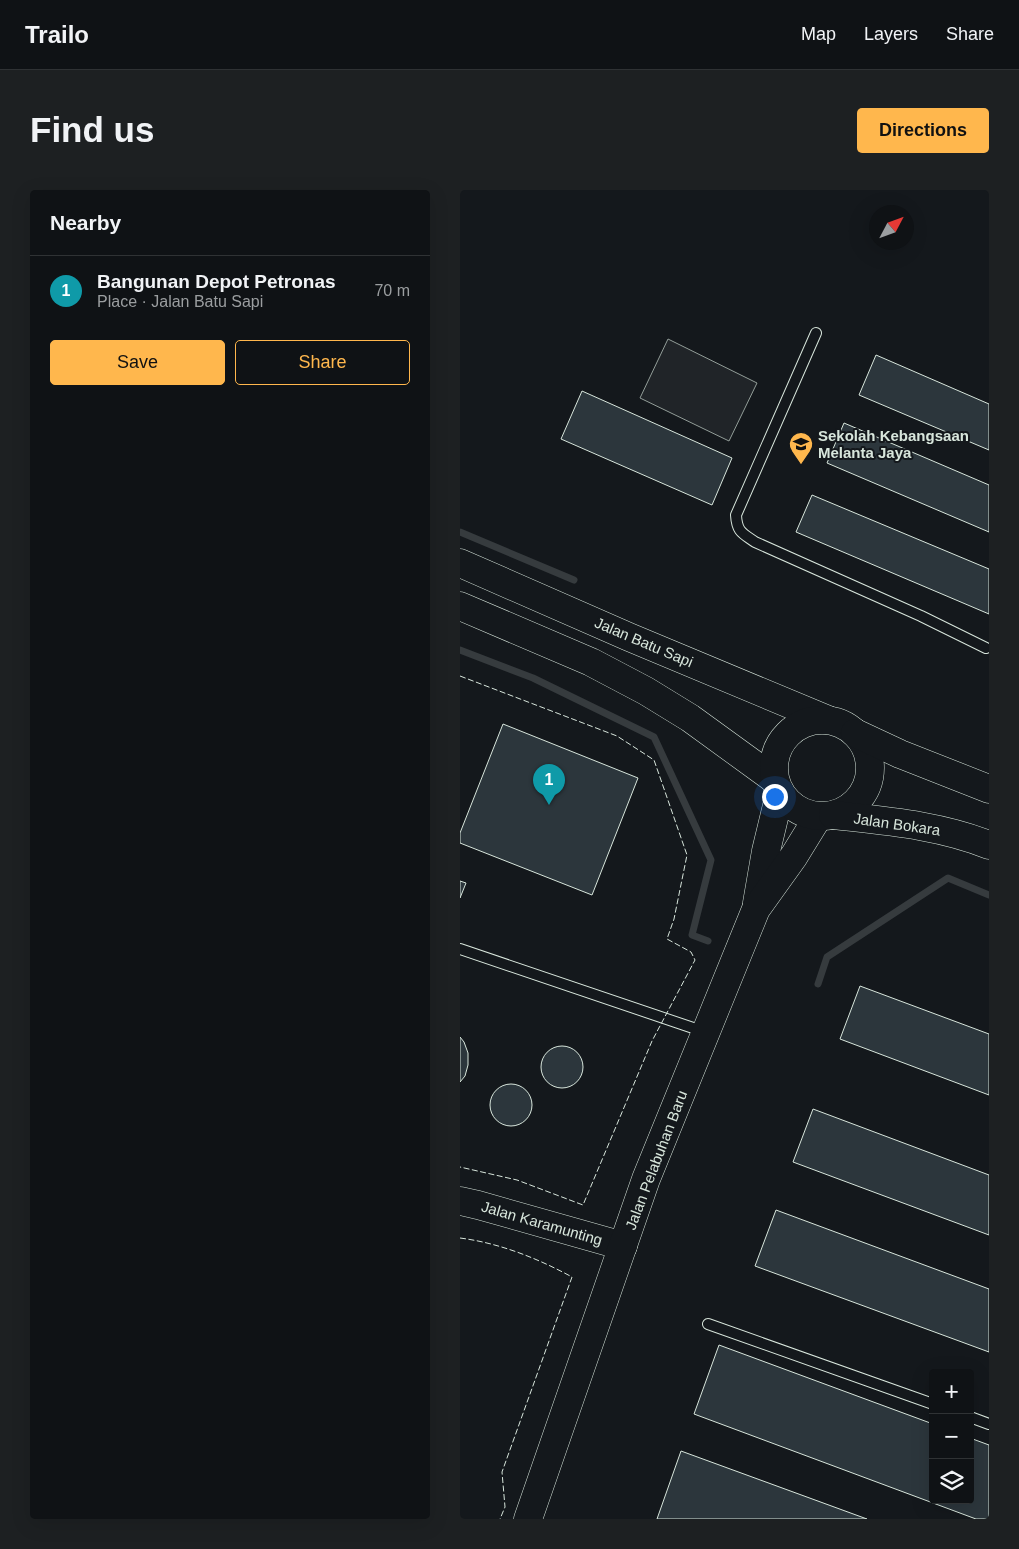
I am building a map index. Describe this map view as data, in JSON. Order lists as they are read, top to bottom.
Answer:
{
  "streets": {
    "main road": [
      "Jalan Batu Sapi",
      "Jalan Bokara",
      "Jalan Pelabuhan Baru",
      "Jalan Karamunting"
    ]
  },
  "crossings": [
    ["Jalan Batu Sapi", "Jalan Bokara"],
    ["Jalan Batu Sapi", "Jalan Pelabuhan Baru"],
    ["Jalan Bokara", "Jalan Pelabuhan Baru"],
    ["Jalan Pelabuhan Baru", "Jalan Karamunting"]
  ],
  "places": {
    "school or university": ["Sekolah Kebangsaan Melanta Jaya"]
  },
  "north": "top right",
  "page": {
    "header": "Trailo",
    "nav": ["Map", "Layers", "Share"],
    "buttons": [
      "Directions",
      ["Save", "Share"]
    ],
    "title": "Find us",
    "heading": "Nearby",
    "list": [
      {
        "mark": "1",
        "name": "Bangunan Depot Petronas",
        "note": "Place · Jalan Batu Sapi",
        "value": "70 m"
      }
    ],
    "pins": "1",
    "map_buttons": ["+", "−"]
  }
}
